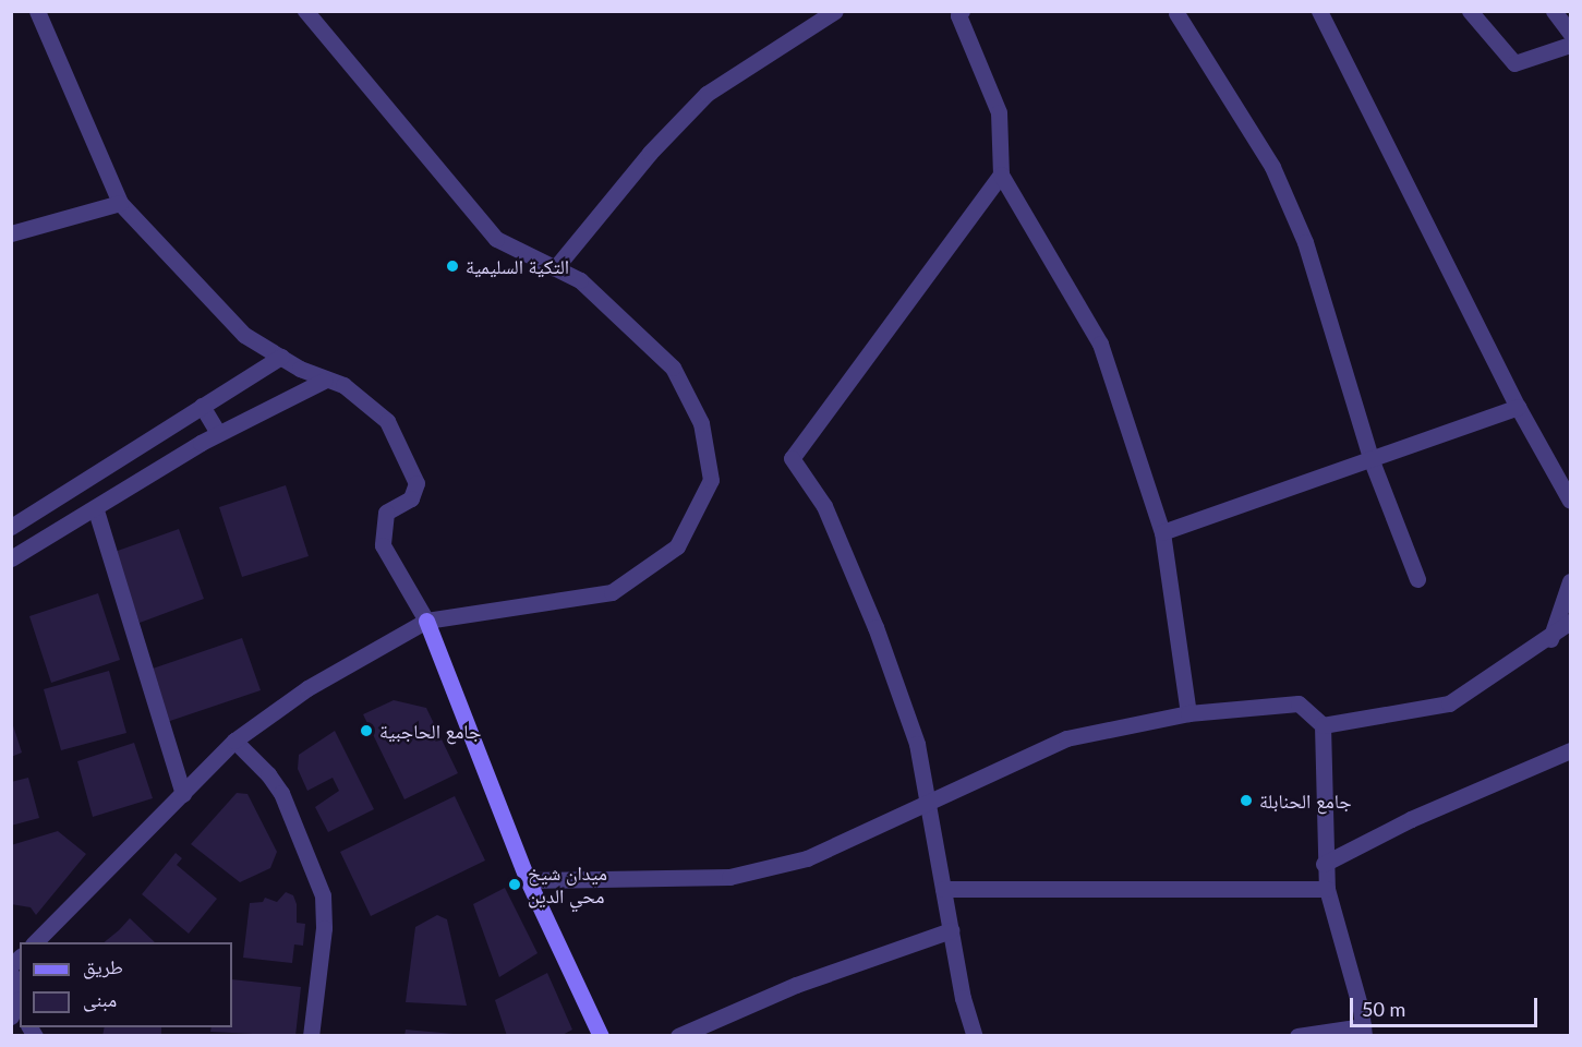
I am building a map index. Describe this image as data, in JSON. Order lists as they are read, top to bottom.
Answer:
{
  "places": [
    "التكية السليمية",
    "جامع الحاجبية",
    "جامع الحنابلة",
    "ميدان شيخ محي الدين"
  ],
  "legend": ["طريق", "مبنى"],
  "scale_bar": "50 m"
}
